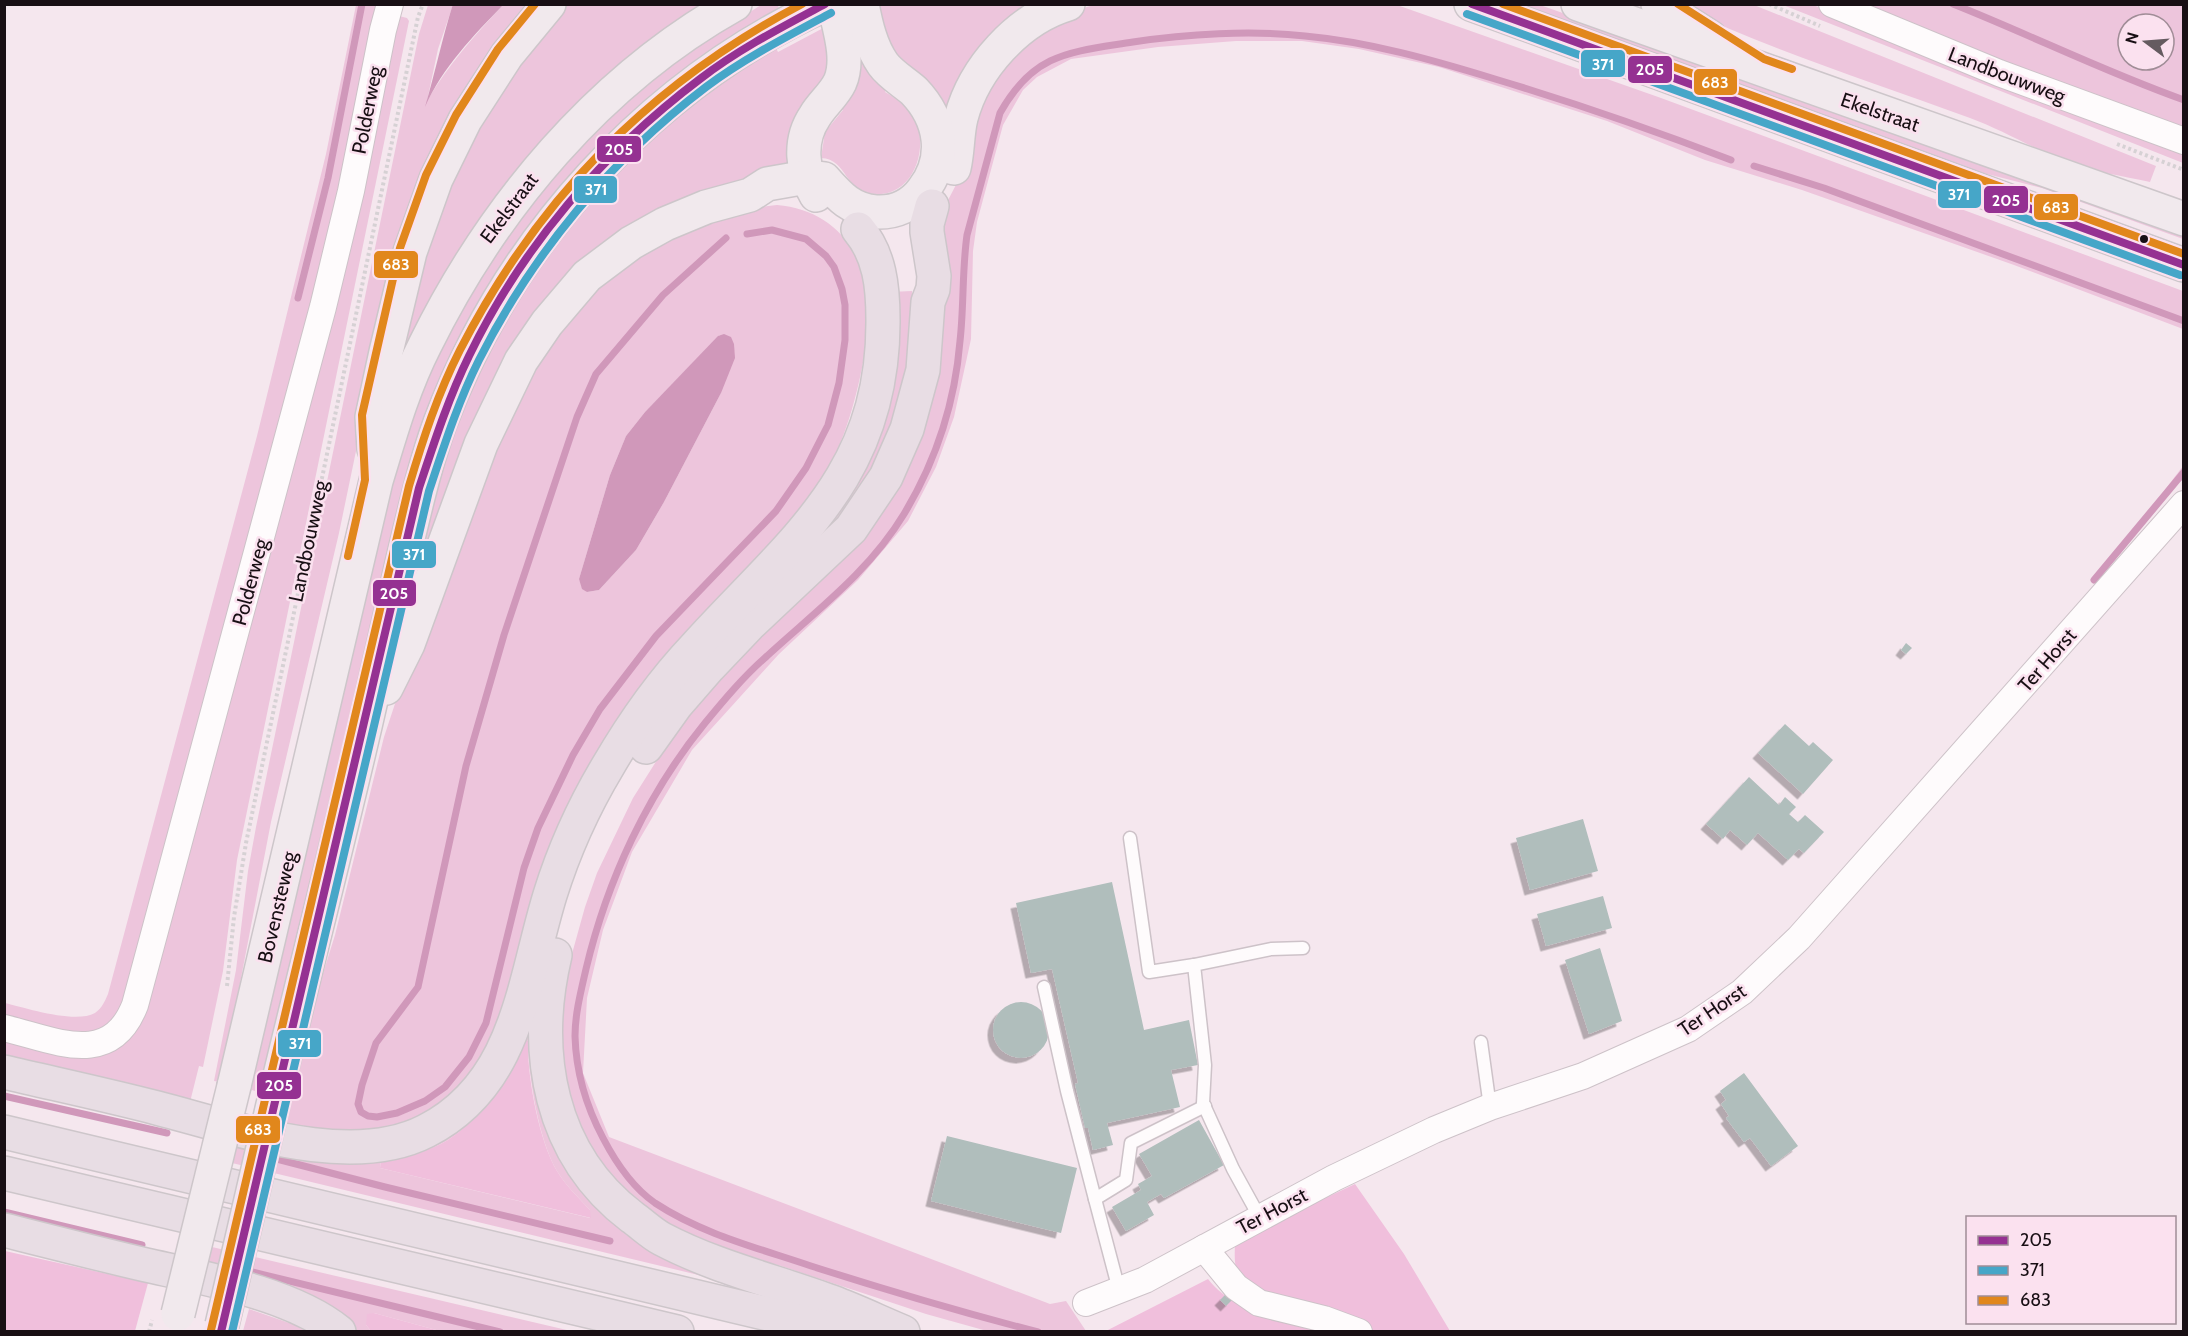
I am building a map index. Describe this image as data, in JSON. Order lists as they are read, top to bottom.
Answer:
{
  "streets": {
    "main road": ["Ekelstraat", "Bovensteweg"],
    "street": ["Landbouwweg", "Polderweg", "Ter Horst"]
  },
  "crossings": [
    ["Ekelstraat", "Bovensteweg"]
  ],
  "lines": ["transit line 205", "transit line 683", "transit line 371"],
  "legend": ["205", "371", "683"],
  "north": "left"
}
